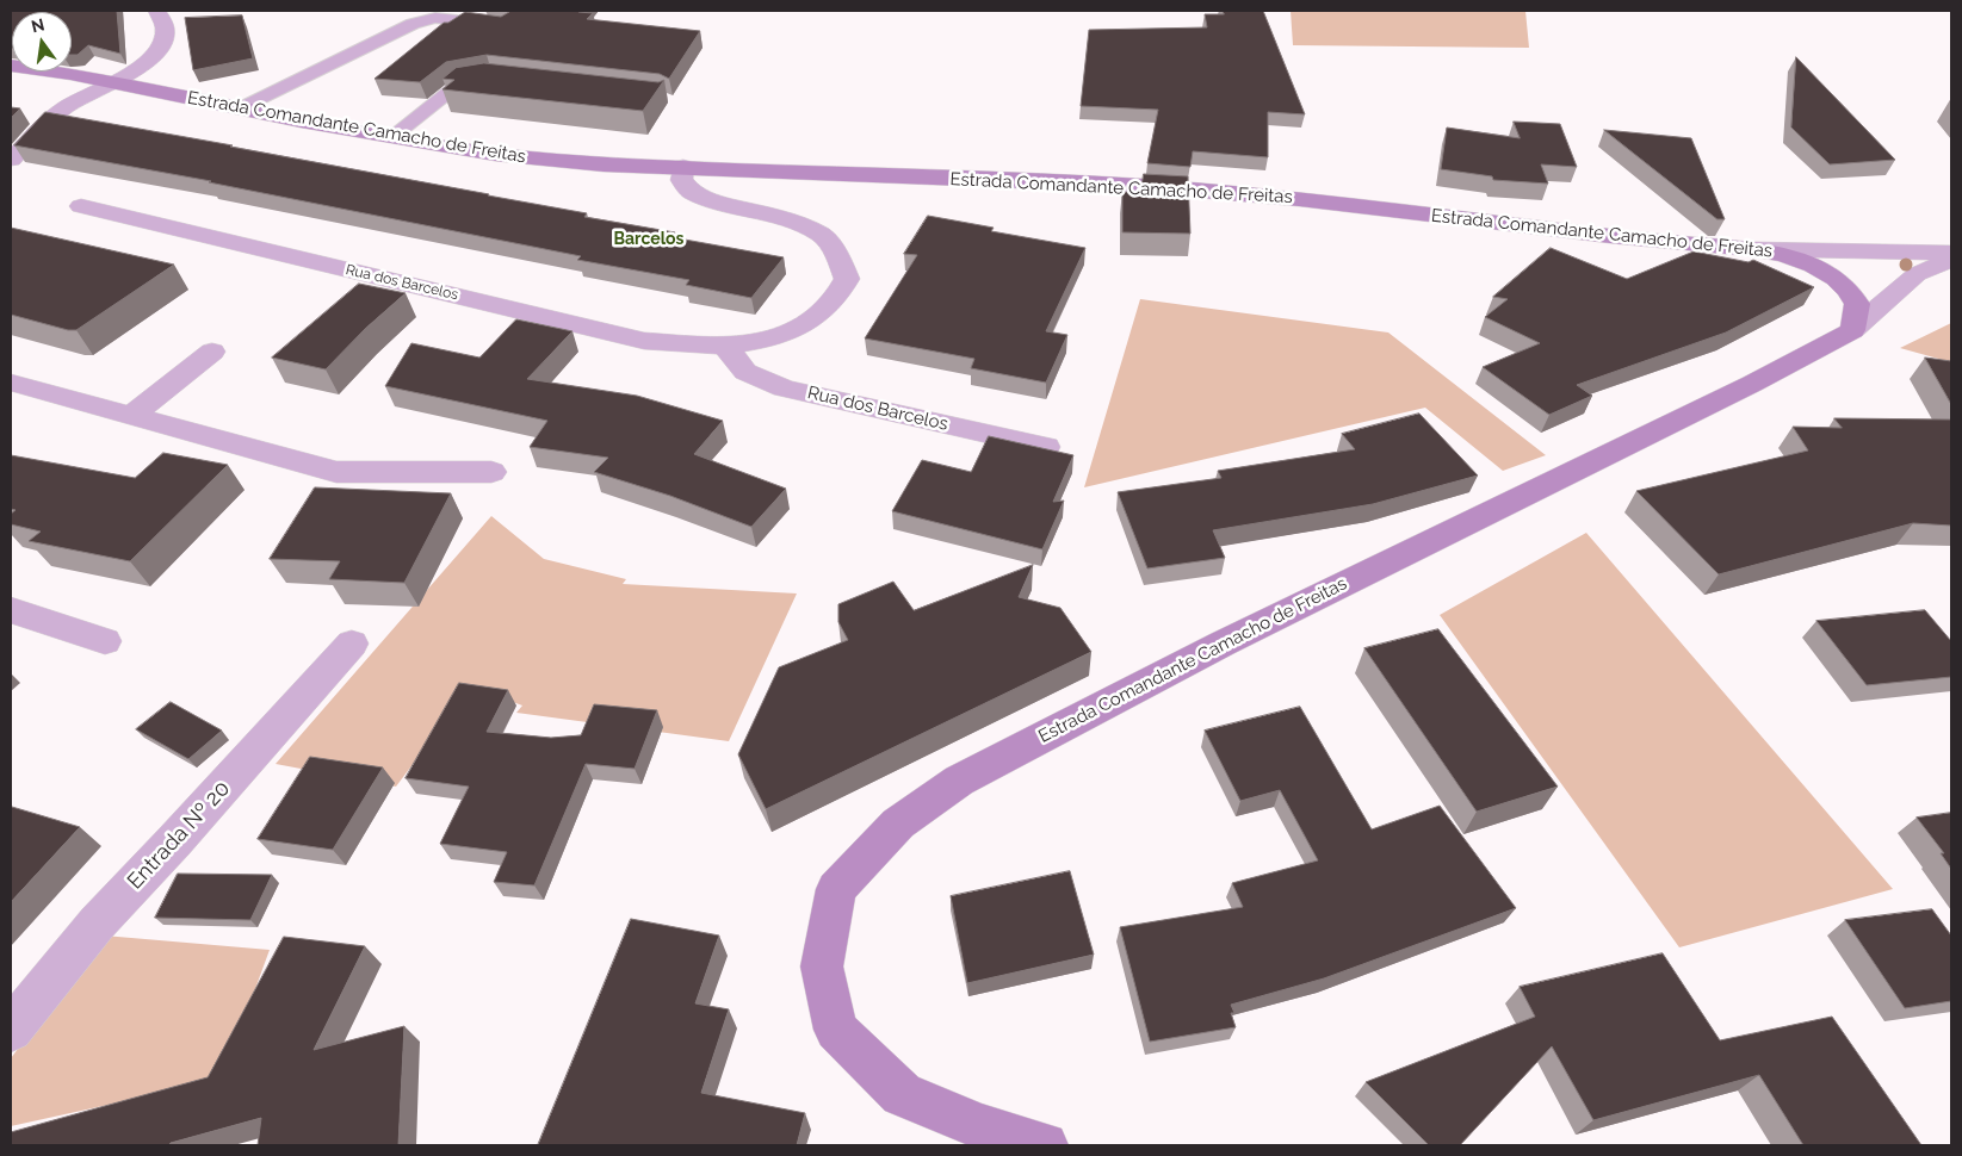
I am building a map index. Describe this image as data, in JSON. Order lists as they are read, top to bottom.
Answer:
{
  "streets": {
    "main road": ["Estrada Comandante Camacho de Freitas"],
    "street": ["Rua dos Barcelos", "Entrada Nº 20"]
  },
  "crossings": [
    ["Estrada Comandante Camacho de Freitas", "Rua dos Barcelos"]
  ],
  "districts": ["Barcelos"],
  "north": "top"
}
